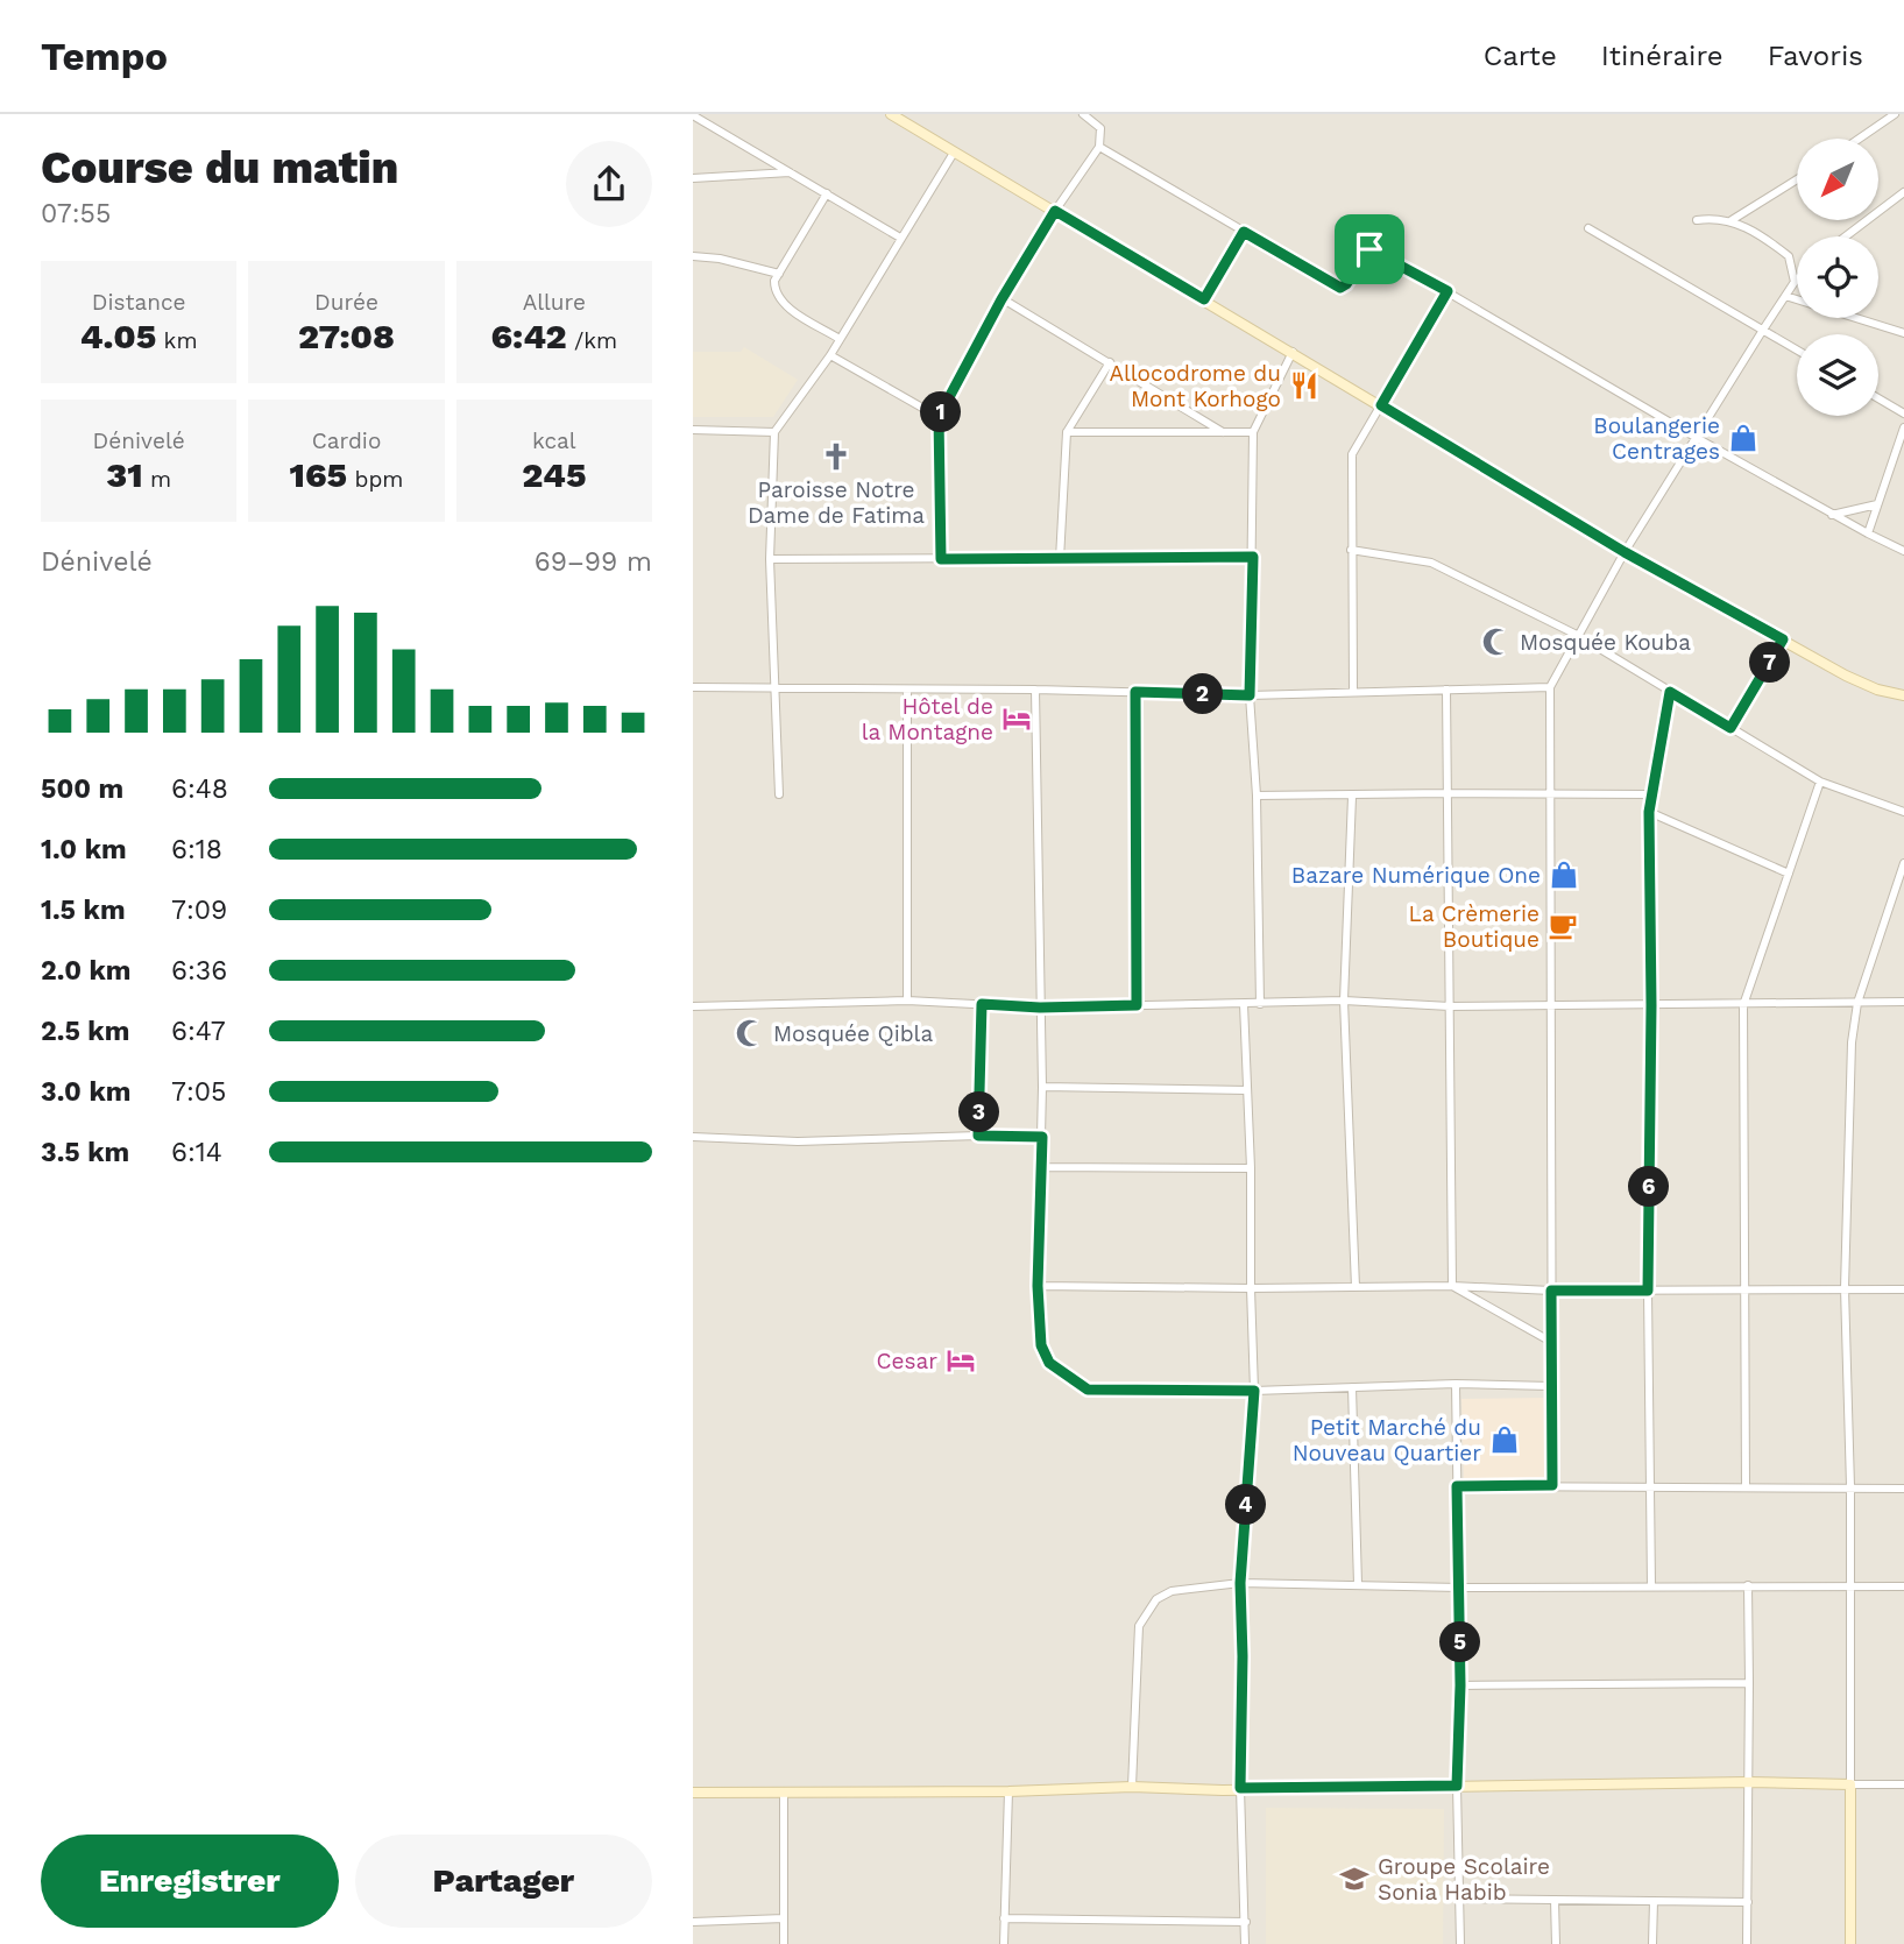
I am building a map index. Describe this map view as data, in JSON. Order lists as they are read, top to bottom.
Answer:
{
  "places": {
    "restaurant": ["Allocodrome du Mont Korhogo"],
    "shop": ["Boulangerie Centrages", "Bazare Numérique One", "Petit Marché du Nouveau Quartier"],
    "church": ["Paroisse Notre Dame de Fatima"],
    "mosque": ["Mosquée Kouba", "Mosquée Qibla"],
    "hotel": ["Hôtel de la Montagne", "Cesar"],
    "cafe": ["La Crèmerie Boutique"],
    "school or university": ["Groupe Scolaire Sonia Habib"]
  },
  "north": "bottom left",
  "page": {
    "header": "Tempo",
    "nav": ["Carte", "Itinéraire", "Favoris"],
    "heading": ["Course du matin", "07:55"],
    "stats": [
      ["Distance", "4.05 km"],
      ["Durée", "27:08"],
      ["Allure", "6:42 /km"],
      ["Dénivelé", "31 m"],
      ["Cardio", "165 bpm"],
      ["kcal", "245"]
    ],
    "pins": [
      "1",
      "7",
      "2",
      "3",
      "6",
      "4",
      "5"
    ],
    "chart": ["Dénivelé", "69–99 m"],
    "list": [
      {
        "name": "500 m",
        "note": "6:48"
      },
      {
        "name": "1.0 km",
        "note": "6:18"
      },
      {
        "name": "1.5 km",
        "note": "7:09"
      },
      {
        "name": "2.0 km",
        "note": "6:36"
      },
      {
        "name": "2.5 km",
        "note": "6:47"
      },
      {
        "name": "3.0 km",
        "note": "7:05"
      },
      {
        "name": "3.5 km",
        "note": "6:14"
      }
    ],
    "buttons": ["Enregistrer", "Partager"]
  }
}
